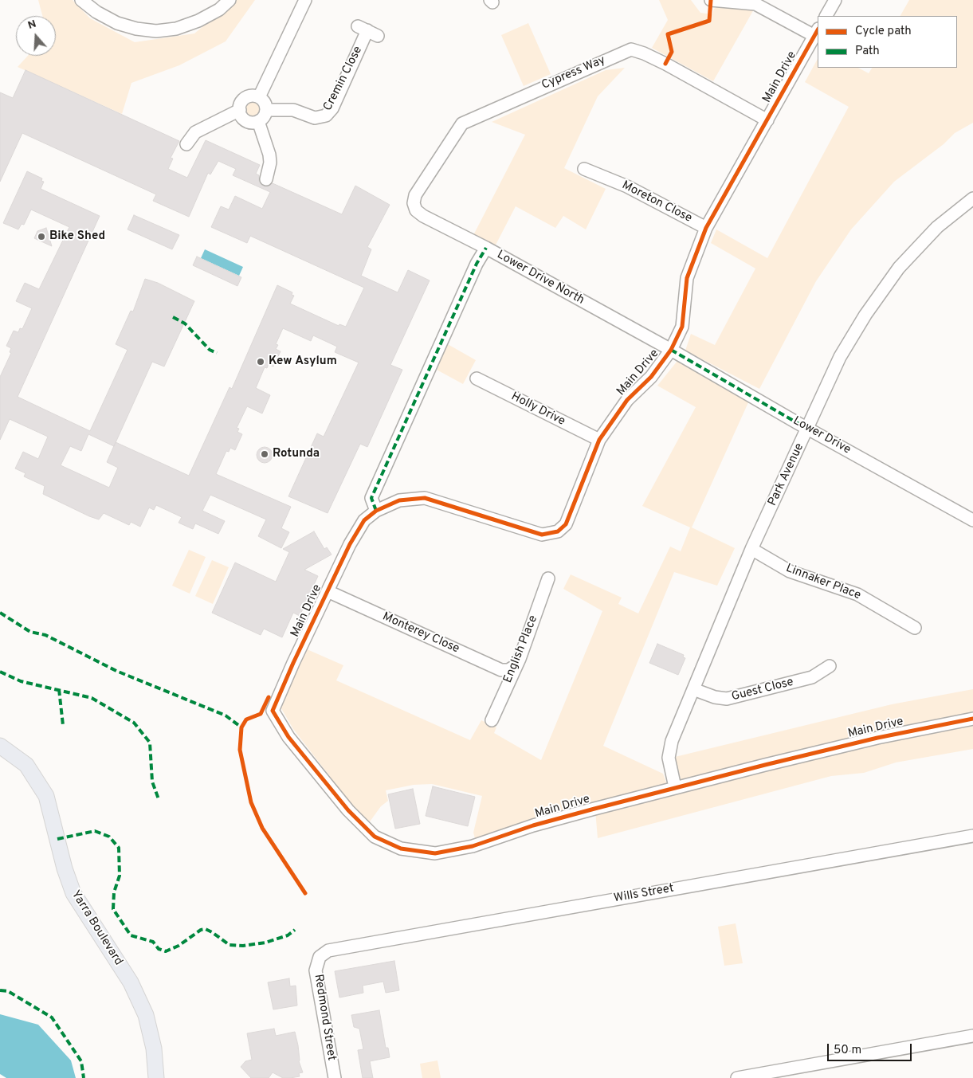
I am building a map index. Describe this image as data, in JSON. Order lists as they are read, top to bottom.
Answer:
{
  "streets": {
    "main road": ["Yarra Boulevard"],
    "street": [
      "Cypress Way",
      "Main Drive",
      "Cremin Close",
      "Moreton Close",
      "Lower Drive North",
      "Holly Drive",
      "Lower Drive",
      "Park Avenue",
      "Linnaker Place",
      "Monterey Close",
      "English Place",
      "Guest Close",
      "Wills Street",
      "Redmond Street"
    ]
  },
  "crossings": [
    ["Cypress Way", "Main Drive"],
    ["Cypress Way", "Lower Drive North"],
    ["Main Drive", "Moreton Close"],
    ["Main Drive", "Lower Drive North"],
    ["Main Drive", "Holly Drive"],
    ["Main Drive", "Lower Drive"],
    ["Main Drive", "Park Avenue"],
    ["Main Drive", "Monterey Close"],
    ["Lower Drive North", "Lower Drive"],
    ["Lower Drive", "Park Avenue"],
    ["Park Avenue", "Linnaker Place"],
    ["Park Avenue", "Guest Close"],
    ["Monterey Close", "English Place"],
    ["Wills Street", "Redmond Street"]
  ],
  "places": ["Bike Shed", "Kew Asylum", "Rotunda"],
  "legend": ["Cycle path", "Path"],
  "scale_bar": "50 m",
  "north": "top"
}
